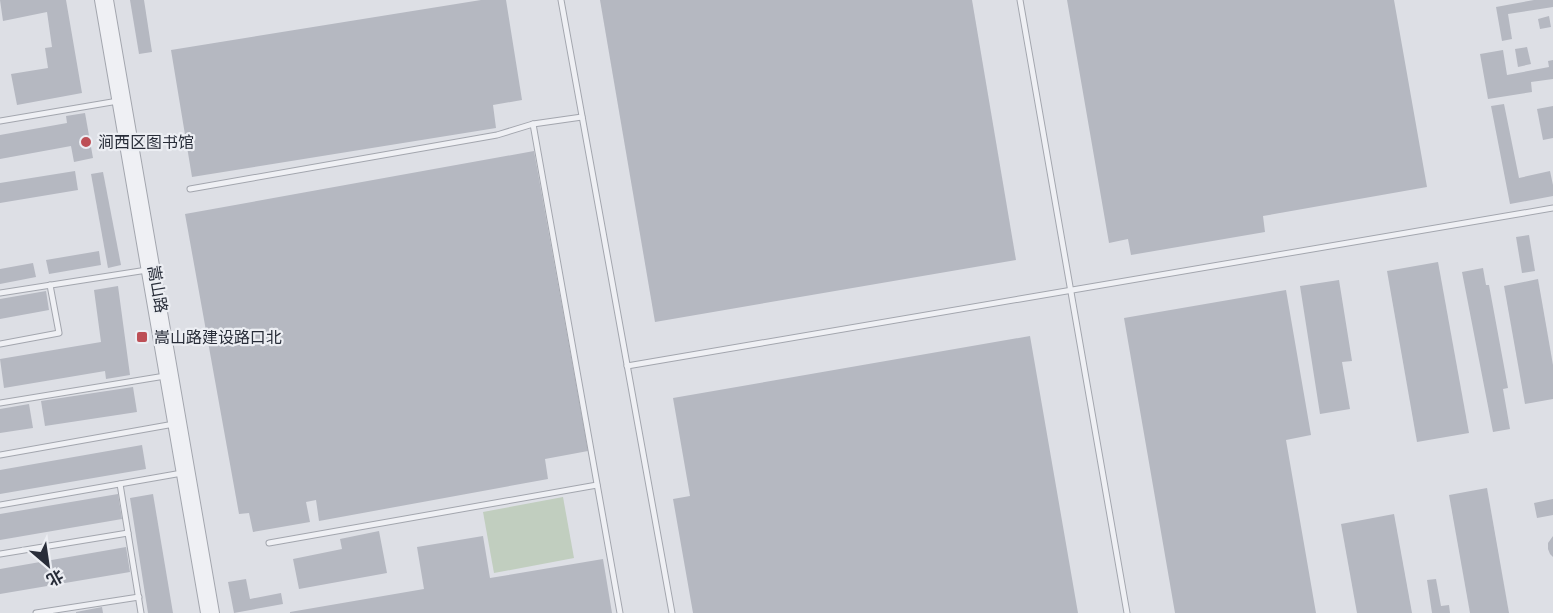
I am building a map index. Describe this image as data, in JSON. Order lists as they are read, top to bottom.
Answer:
{
  "streets": {
    "street": ["嵩山路"]
  },
  "places": {
    "other": ["涧西区图书馆"],
    "transit": ["嵩山路建设路口北"]
  },
  "north": "bottom right"
}
